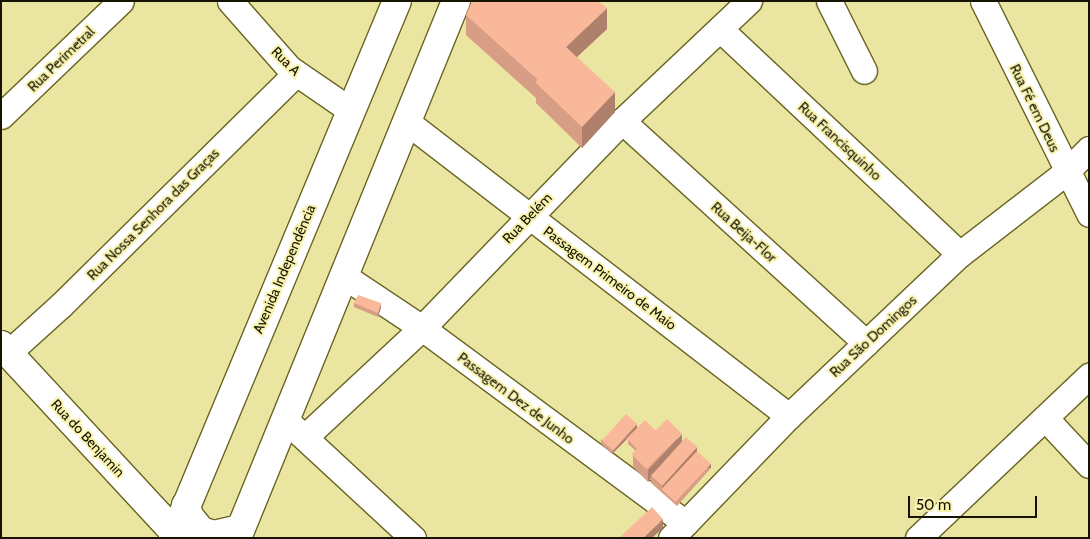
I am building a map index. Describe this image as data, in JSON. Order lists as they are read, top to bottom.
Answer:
{
  "streets": {
    "main road": ["Avenida Independência", "Rua do Benjamin"],
    "street": [
      "Rua Perimetral",
      "Rua A",
      "Rua Fé em Deus",
      "Rua Francisquinho",
      "Rua Nossa Senhora das Graças",
      "Rua Belém",
      "Rua Beija-Flor",
      "Passagem Primeiro de Maio",
      "Rua São Domingos",
      "Passagem Dez de Junho"
    ]
  },
  "crossings": [
    ["Rua A", "Rua Nossa Senhora das Graças"],
    ["Rua A", "Avenida Independência"],
    ["Rua Fé em Deus", "Rua São Domingos"],
    ["Rua Francisquinho", "Rua Belém"],
    ["Rua Francisquinho", "Rua São Domingos"],
    ["Rua Nossa Senhora das Graças", "Rua do Benjamin"],
    ["Rua Belém", "Rua Beija-Flor"],
    ["Rua Belém", "Passagem Primeiro de Maio"],
    ["Rua Belém", "Passagem Dez de Junho"],
    ["Rua Beija-Flor", "Rua São Domingos"],
    ["Avenida Independência", "Rua do Benjamin"],
    ["Passagem Primeiro de Maio", "Rua São Domingos"],
    ["Rua São Domingos", "Passagem Dez de Junho"]
  ],
  "scale_bar": "50 m"
}
